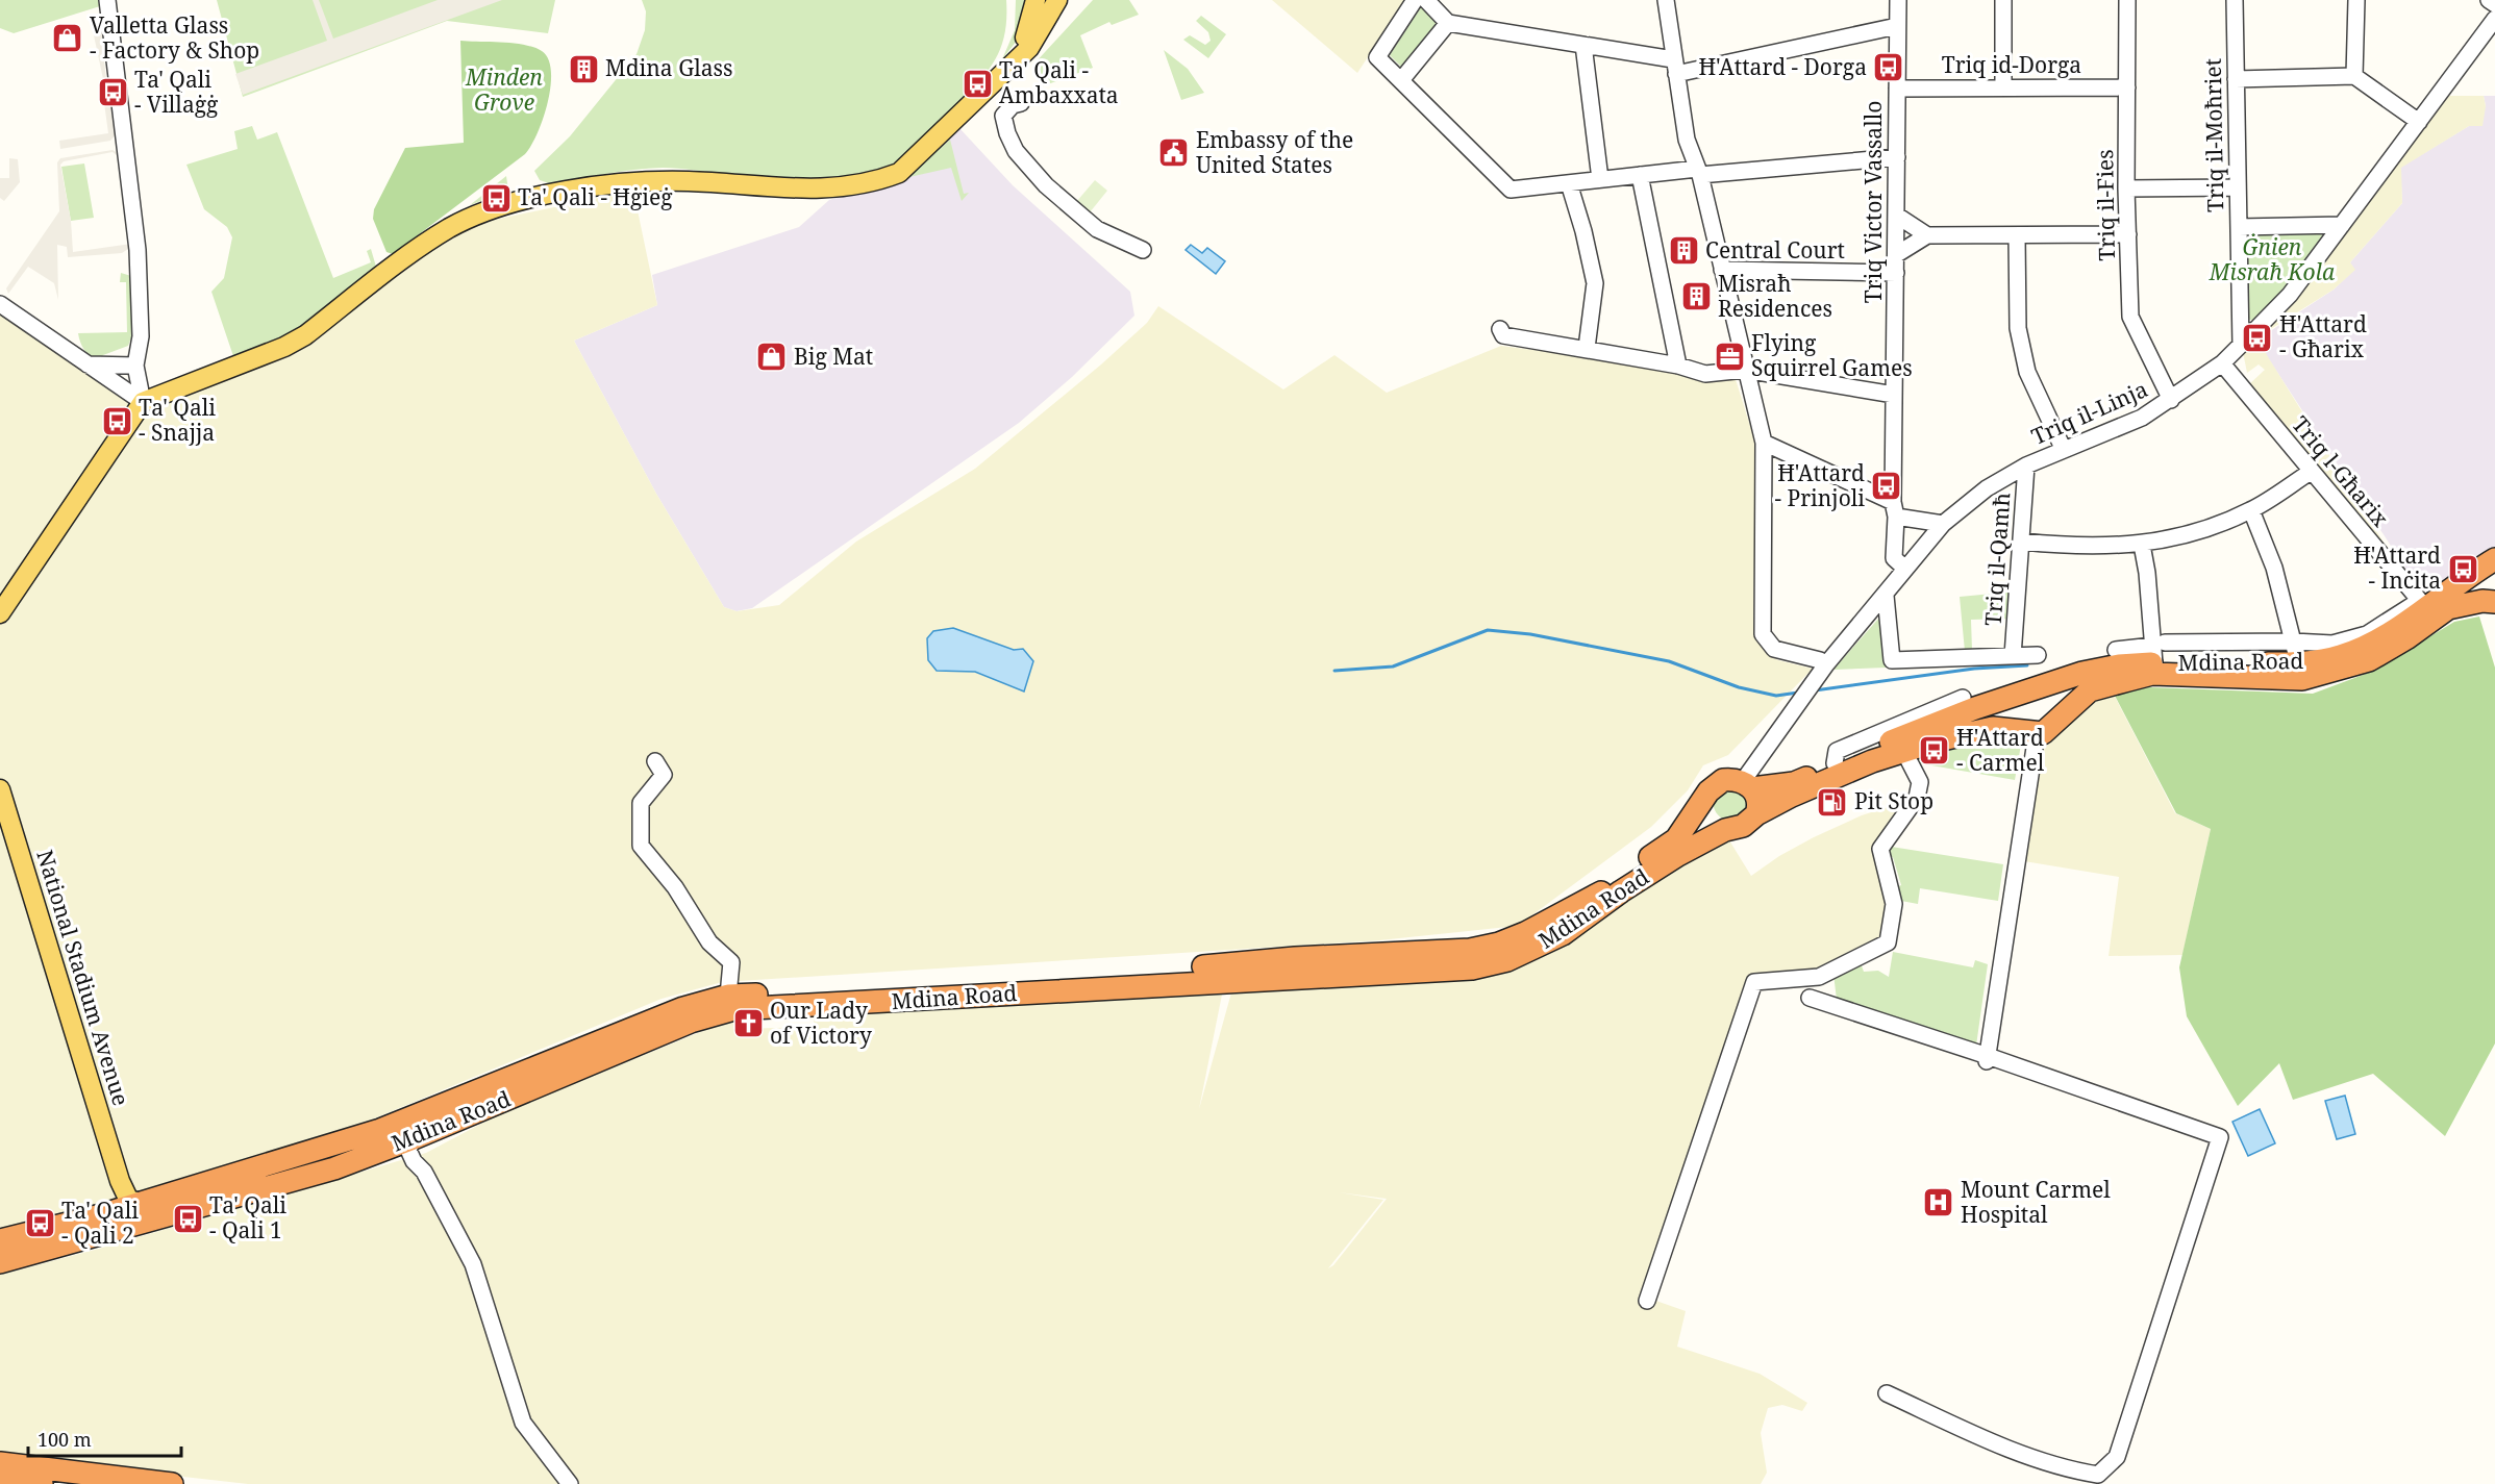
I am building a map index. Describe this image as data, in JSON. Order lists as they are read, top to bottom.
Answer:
{
  "streets": {
    "highway": ["Mdina Road"],
    "main road": ["National Stadium Avenue"],
    "street": [
      "Triq id-Dorga",
      "Triq il-Moħriet",
      "Triq Victor Vassallo",
      "Triq il-Fies",
      "Triq il-Linja",
      "Triq l-Għarix",
      "Triq il-Qamħ"
    ]
  },
  "crossings": [
    ["Triq id-Dorga", "Triq Victor Vassallo"],
    ["Triq id-Dorga", "Triq il-Fies"],
    ["Triq il-Moħriet", "Triq il-Linja"],
    ["Triq Victor Vassallo", "Triq il-Linja"],
    ["Triq il-Fies", "Triq il-Linja"],
    ["Triq il-Linja", "Triq l-Għarix"],
    ["Triq il-Linja", "Triq il-Qamħ"],
    ["Triq il-Linja", "Mdina Road"],
    ["Triq l-Għarix", "Mdina Road"]
  ],
  "parks": ["Minden Grove", "Ġnien Misraħ Kola"],
  "places": {
    "shop": ["Valletta Glass - Factory & Shop", "Big Mat"],
    "bus stop": [
      "Ħ'Attard - Dorga",
      "Ta' Qali - Ambaxxata",
      "Ta' Qali - Villaġġ",
      "Ta' Qali - Ħġieġ",
      "Ħ'Attard - Għarix",
      "Ta' Qali - Snajja",
      "Ħ'Attard - Prinjoli",
      "Ħ'Attard - Inċita",
      "Ħ'Attard - Carmel",
      "Ta' Qali - Qali 1",
      "Ta' Qali - Qali 2"
    ],
    "building": ["Mdina Glass", "Central Court", "Misraħ Residences"],
    "public building": ["Embassy of the United States"],
    "office": ["Flying Squirrel Games"],
    "fuel station": ["Pit Stop"],
    "church": ["Our Lady of Victory"],
    "hospital": ["Mount Carmel Hospital"]
  },
  "scale_bar": "100 m"
}
